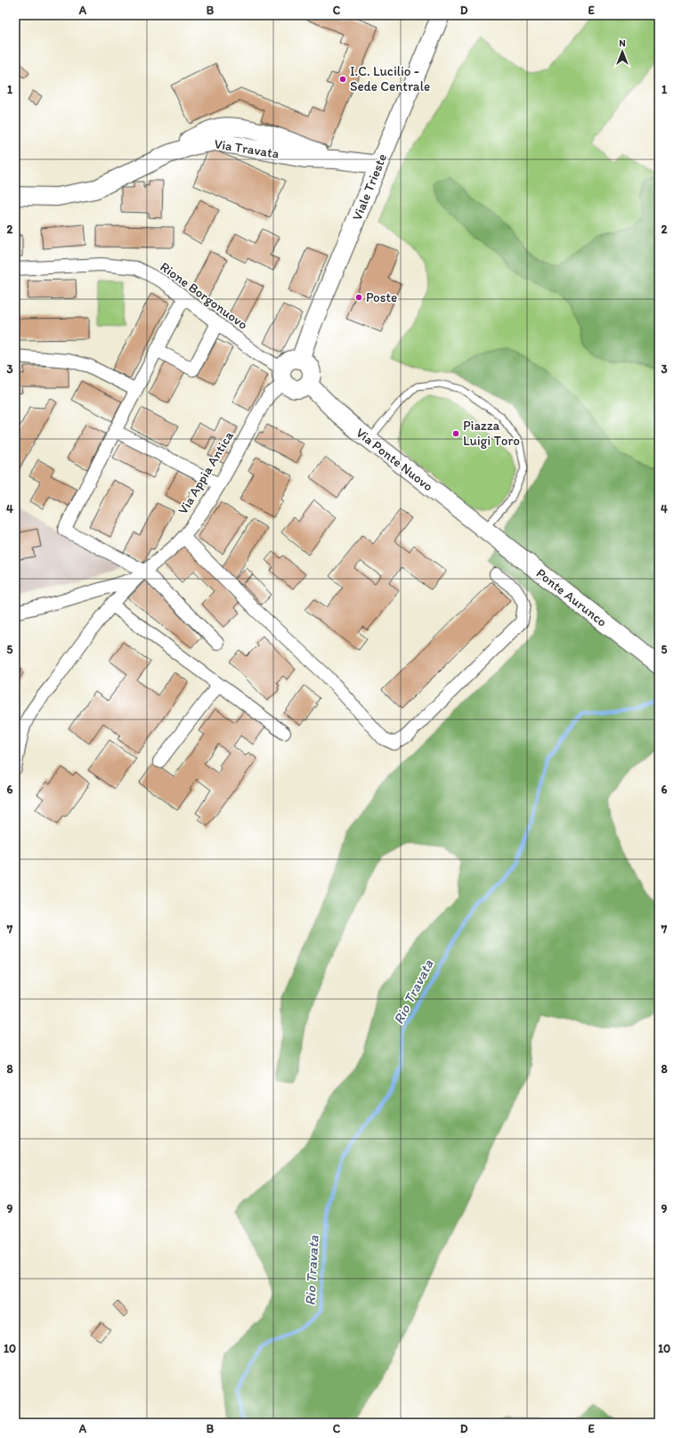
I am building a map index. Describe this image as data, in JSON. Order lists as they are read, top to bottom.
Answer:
{
  "streets": {
    "street": [
      "Via Travata",
      "Viale Trieste",
      "Rione Borgonuovo",
      "Via Ponte Nuovo",
      "Via Appia Antica",
      "Ponte Aurunco"
    ]
  },
  "crossings": [
    ["Via Travata", "Viale Trieste"],
    ["Viale Trieste", "Rione Borgonuovo"],
    ["Viale Trieste", "Via Ponte Nuovo"],
    ["Viale Trieste", "Via Appia Antica"],
    ["Rione Borgonuovo", "Via Ponte Nuovo"],
    ["Rione Borgonuovo", "Via Appia Antica"],
    ["Via Ponte Nuovo", "Via Appia Antica"],
    ["Via Ponte Nuovo", "Ponte Aurunco"]
  ],
  "water": ["Rio Travata"],
  "places": ["I.C. Lucilio - Sede Centrale", "Poste", "Piazza Luigi Toro"],
  "north": "top",
  "grid": {
    "columns": [
      "A",
      "B",
      "C",
      "D",
      "E"
    ],
    "rows": [
      "1",
      "2",
      "3",
      "4",
      "5",
      "6",
      "7",
      "8",
      "9",
      "10"
    ]
  }
}
